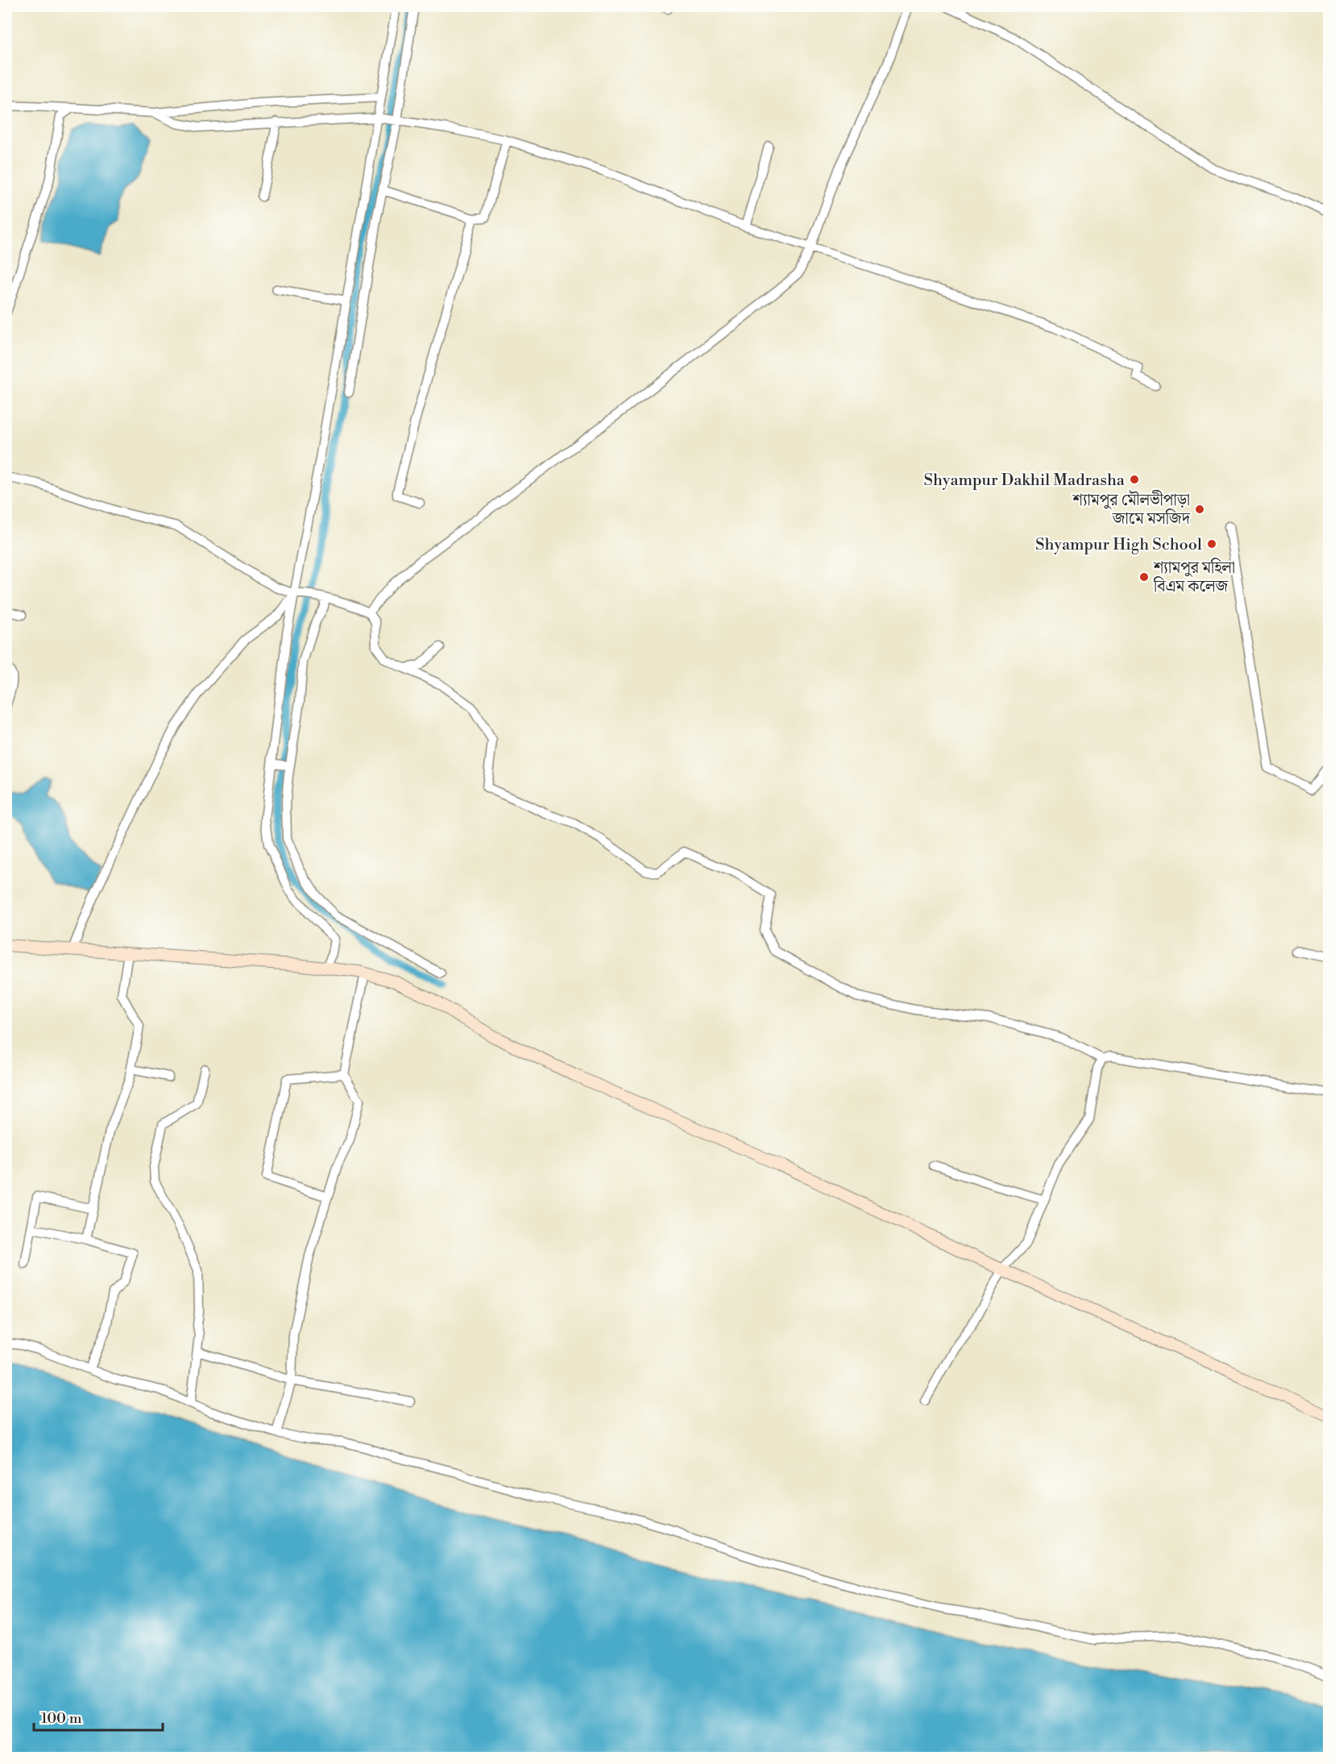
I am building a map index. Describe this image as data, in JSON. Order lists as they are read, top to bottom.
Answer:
{
  "places": [
    "Shyampur Dakhil Madrasha",
    "শ্যামপুর মৌলভীপাড়া জামে মসজিদ",
    "Shyampur High School",
    "শ্যামপুর মহিলা বিএম কলেজ"
  ],
  "scale_bar": "100 m"
}
